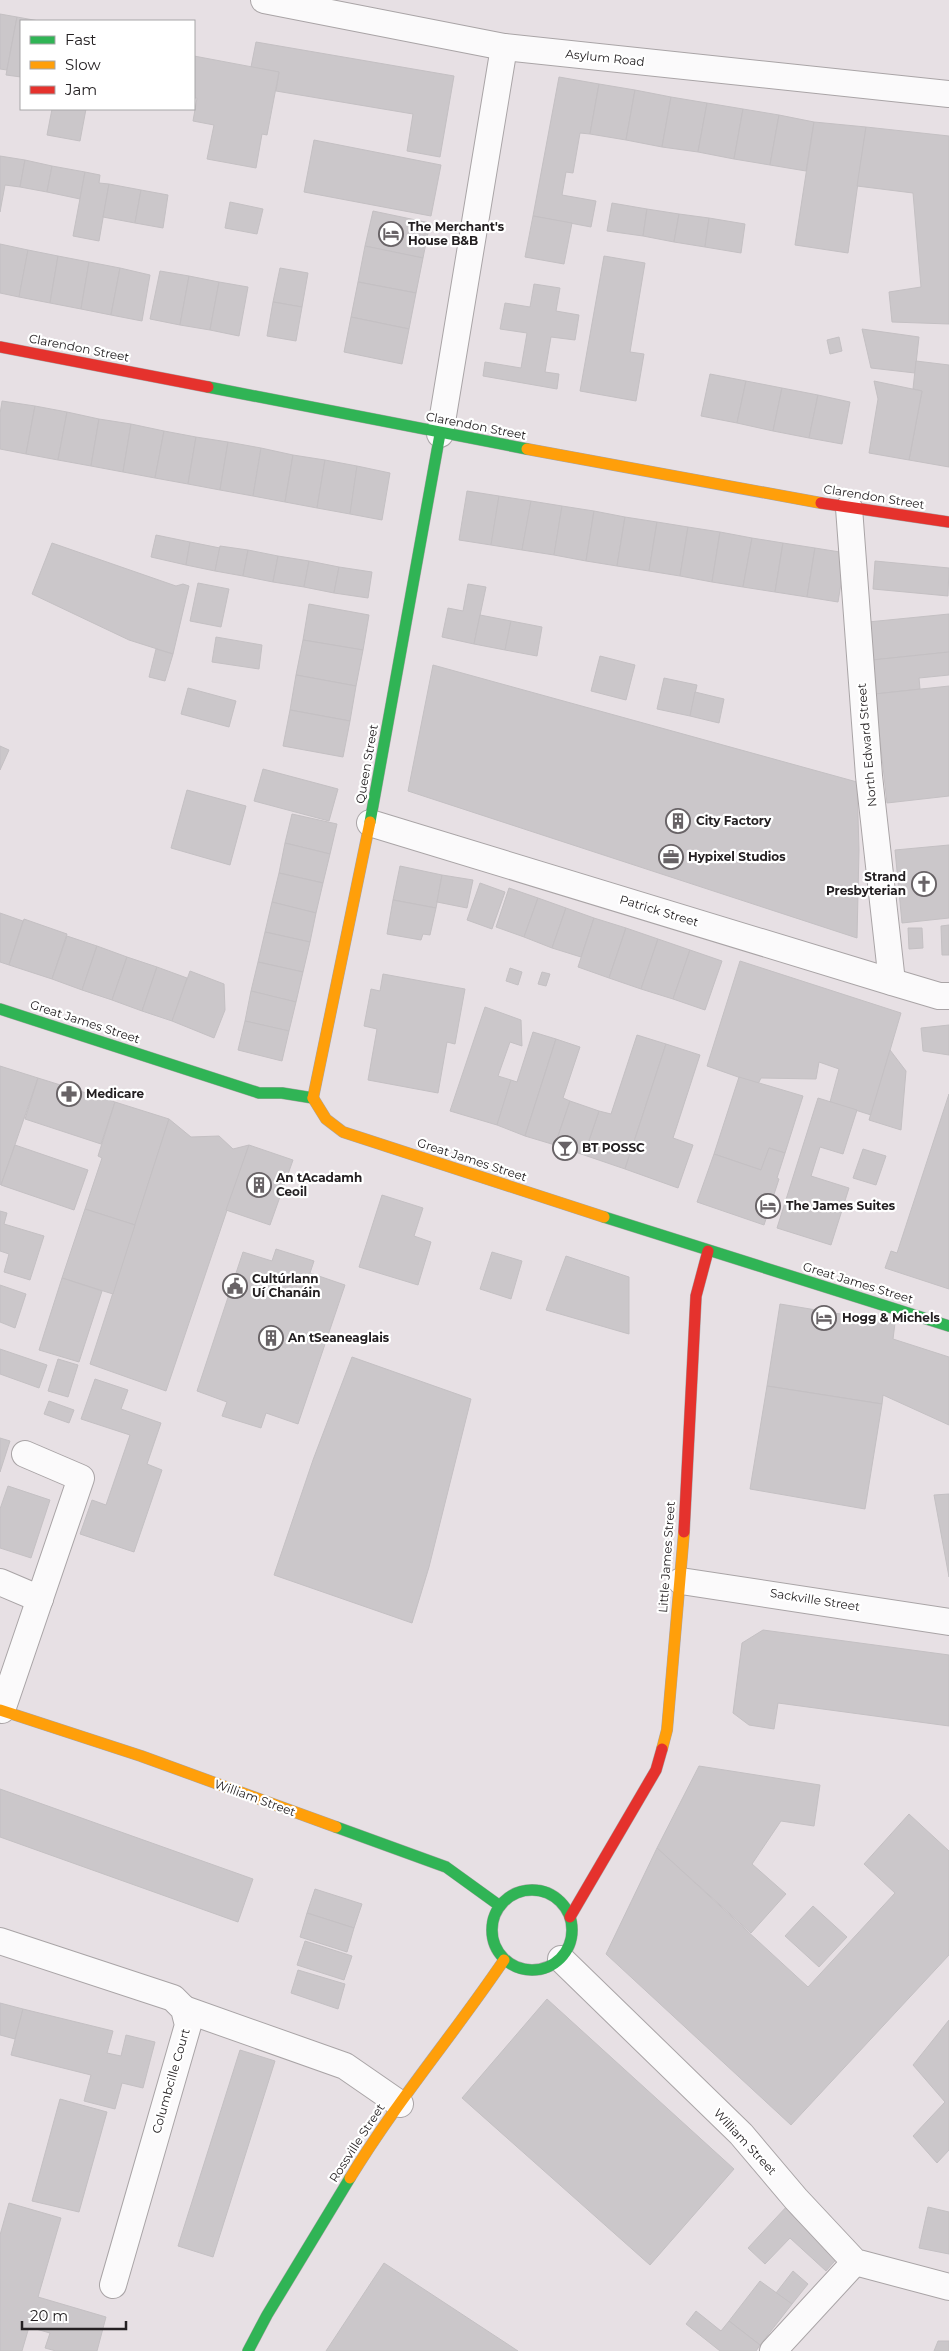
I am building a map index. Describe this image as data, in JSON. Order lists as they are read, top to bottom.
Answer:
{
  "streets": {
    "main road": [
      "Clarendon Street",
      "Queen Street",
      "Great James Street",
      "Little James Street",
      "William Street",
      "Rossville Street"
    ],
    "street": [
      "Asylum Road",
      "North Edward Street",
      "Patrick Street",
      "Sackville Street",
      "Columbcille Court"
    ]
  },
  "crossings": [
    ["Clarendon Street", "North Edward Street"],
    ["Clarendon Street", "Queen Street"],
    ["North Edward Street", "Patrick Street"],
    ["Queen Street", "Patrick Street"],
    ["Queen Street", "Great James Street"],
    ["Great James Street", "Little James Street"],
    ["Little James Street", "Sackville Street"],
    ["Little James Street", "William Street"],
    ["Little James Street", "Rossville Street"],
    ["William Street", "Rossville Street"]
  ],
  "places": {
    "hotel": ["The Merchant's House B&B", "The James Suites", "Hogg & Michels"],
    "building": ["City Factory", "An tAcadamh Ceoil", "An tSeaneaglais"],
    "office": ["Hypixel Studios"],
    "church": ["Strand Presbyterian"],
    "pharmacy": ["Medicare"],
    "bar": ["BT POSSC"],
    "public building": ["Cultúrlann Uí Chanáin"]
  },
  "legend": ["Fast", "Slow", "Jam"],
  "scale_bar": "20 m"
}
